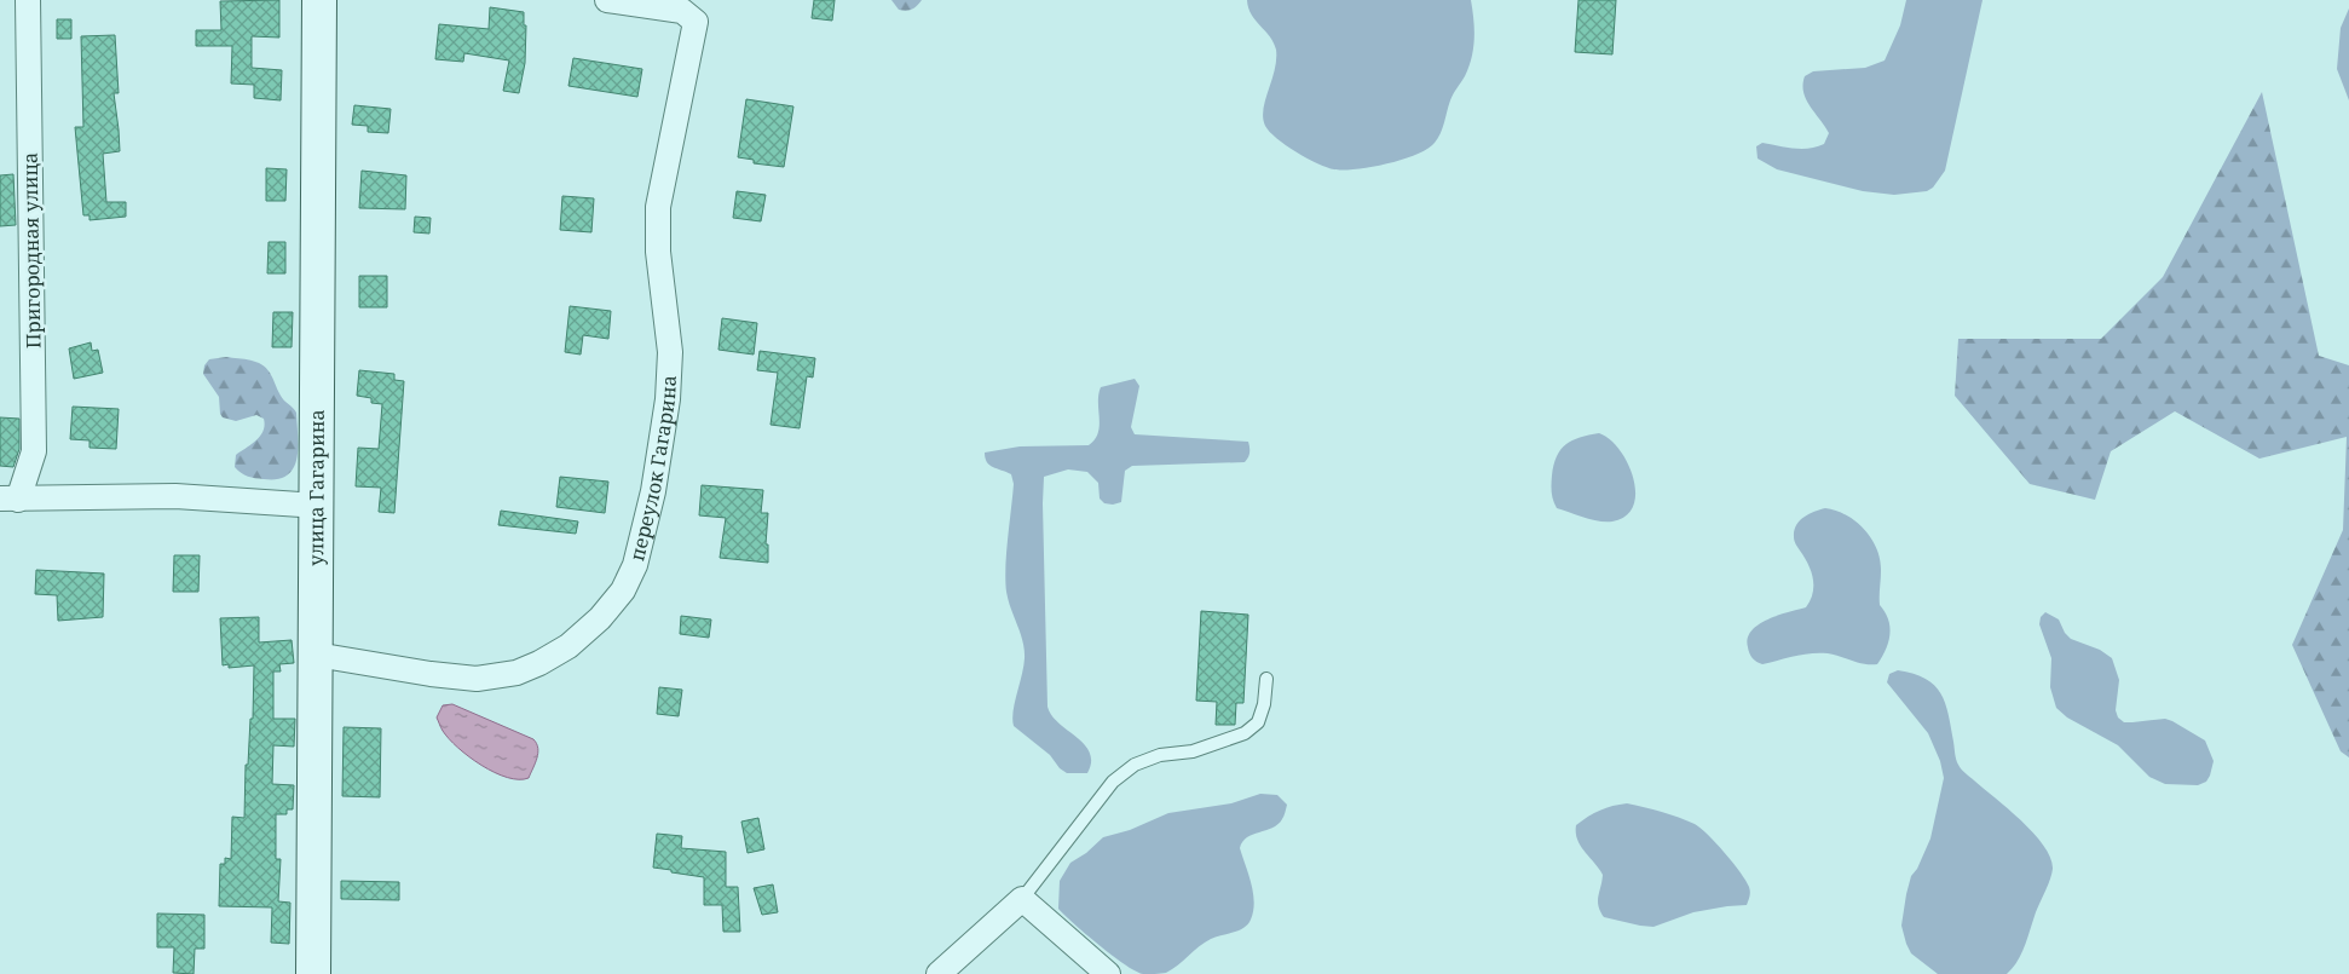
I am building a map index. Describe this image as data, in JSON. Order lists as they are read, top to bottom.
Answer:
{
  "streets": {
    "main road": ["улица Гагарина"],
    "street": ["Пригородная улица", "переулок Гагарина"]
  },
  "crossings": [
    ["переулок Гагарина", "улица Гагарина"]
  ]
}
